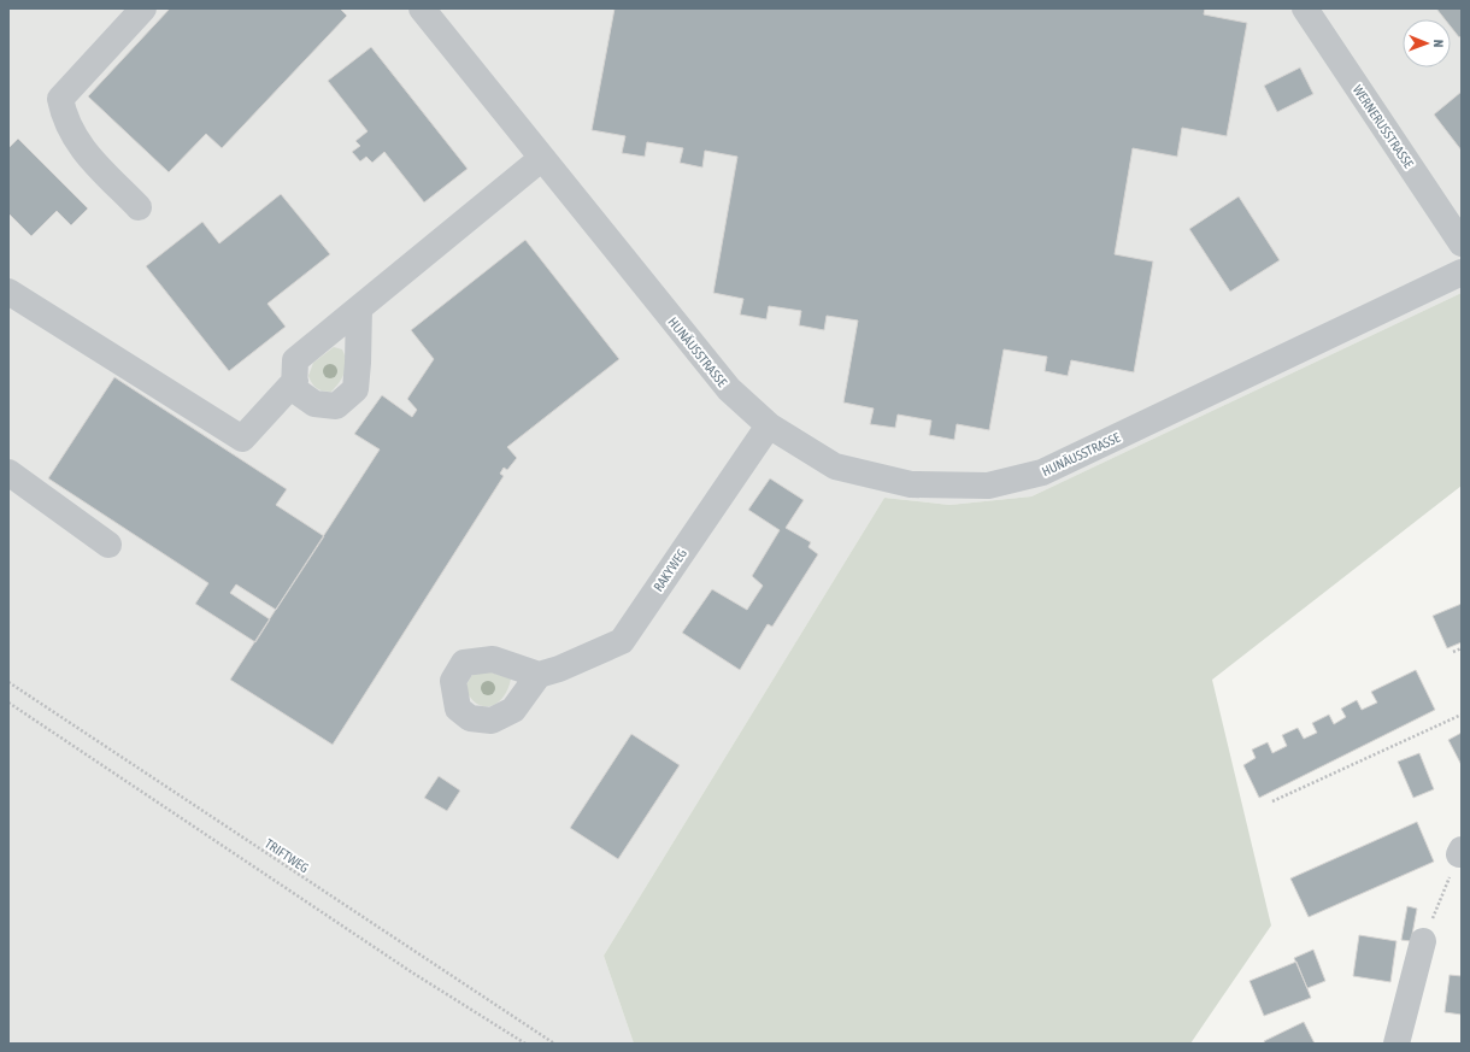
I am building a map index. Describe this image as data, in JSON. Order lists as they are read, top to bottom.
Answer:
{
  "streets": {
    "street": ["WERNERUSSTRASSE", "HUNÄUSSTRASSE", "RAKYWEG"],
    "path": ["TRIFTWEG"]
  },
  "crossings": [
    ["HUNÄUSSTRASSE", "RAKYWEG"]
  ],
  "north": "right"
}
